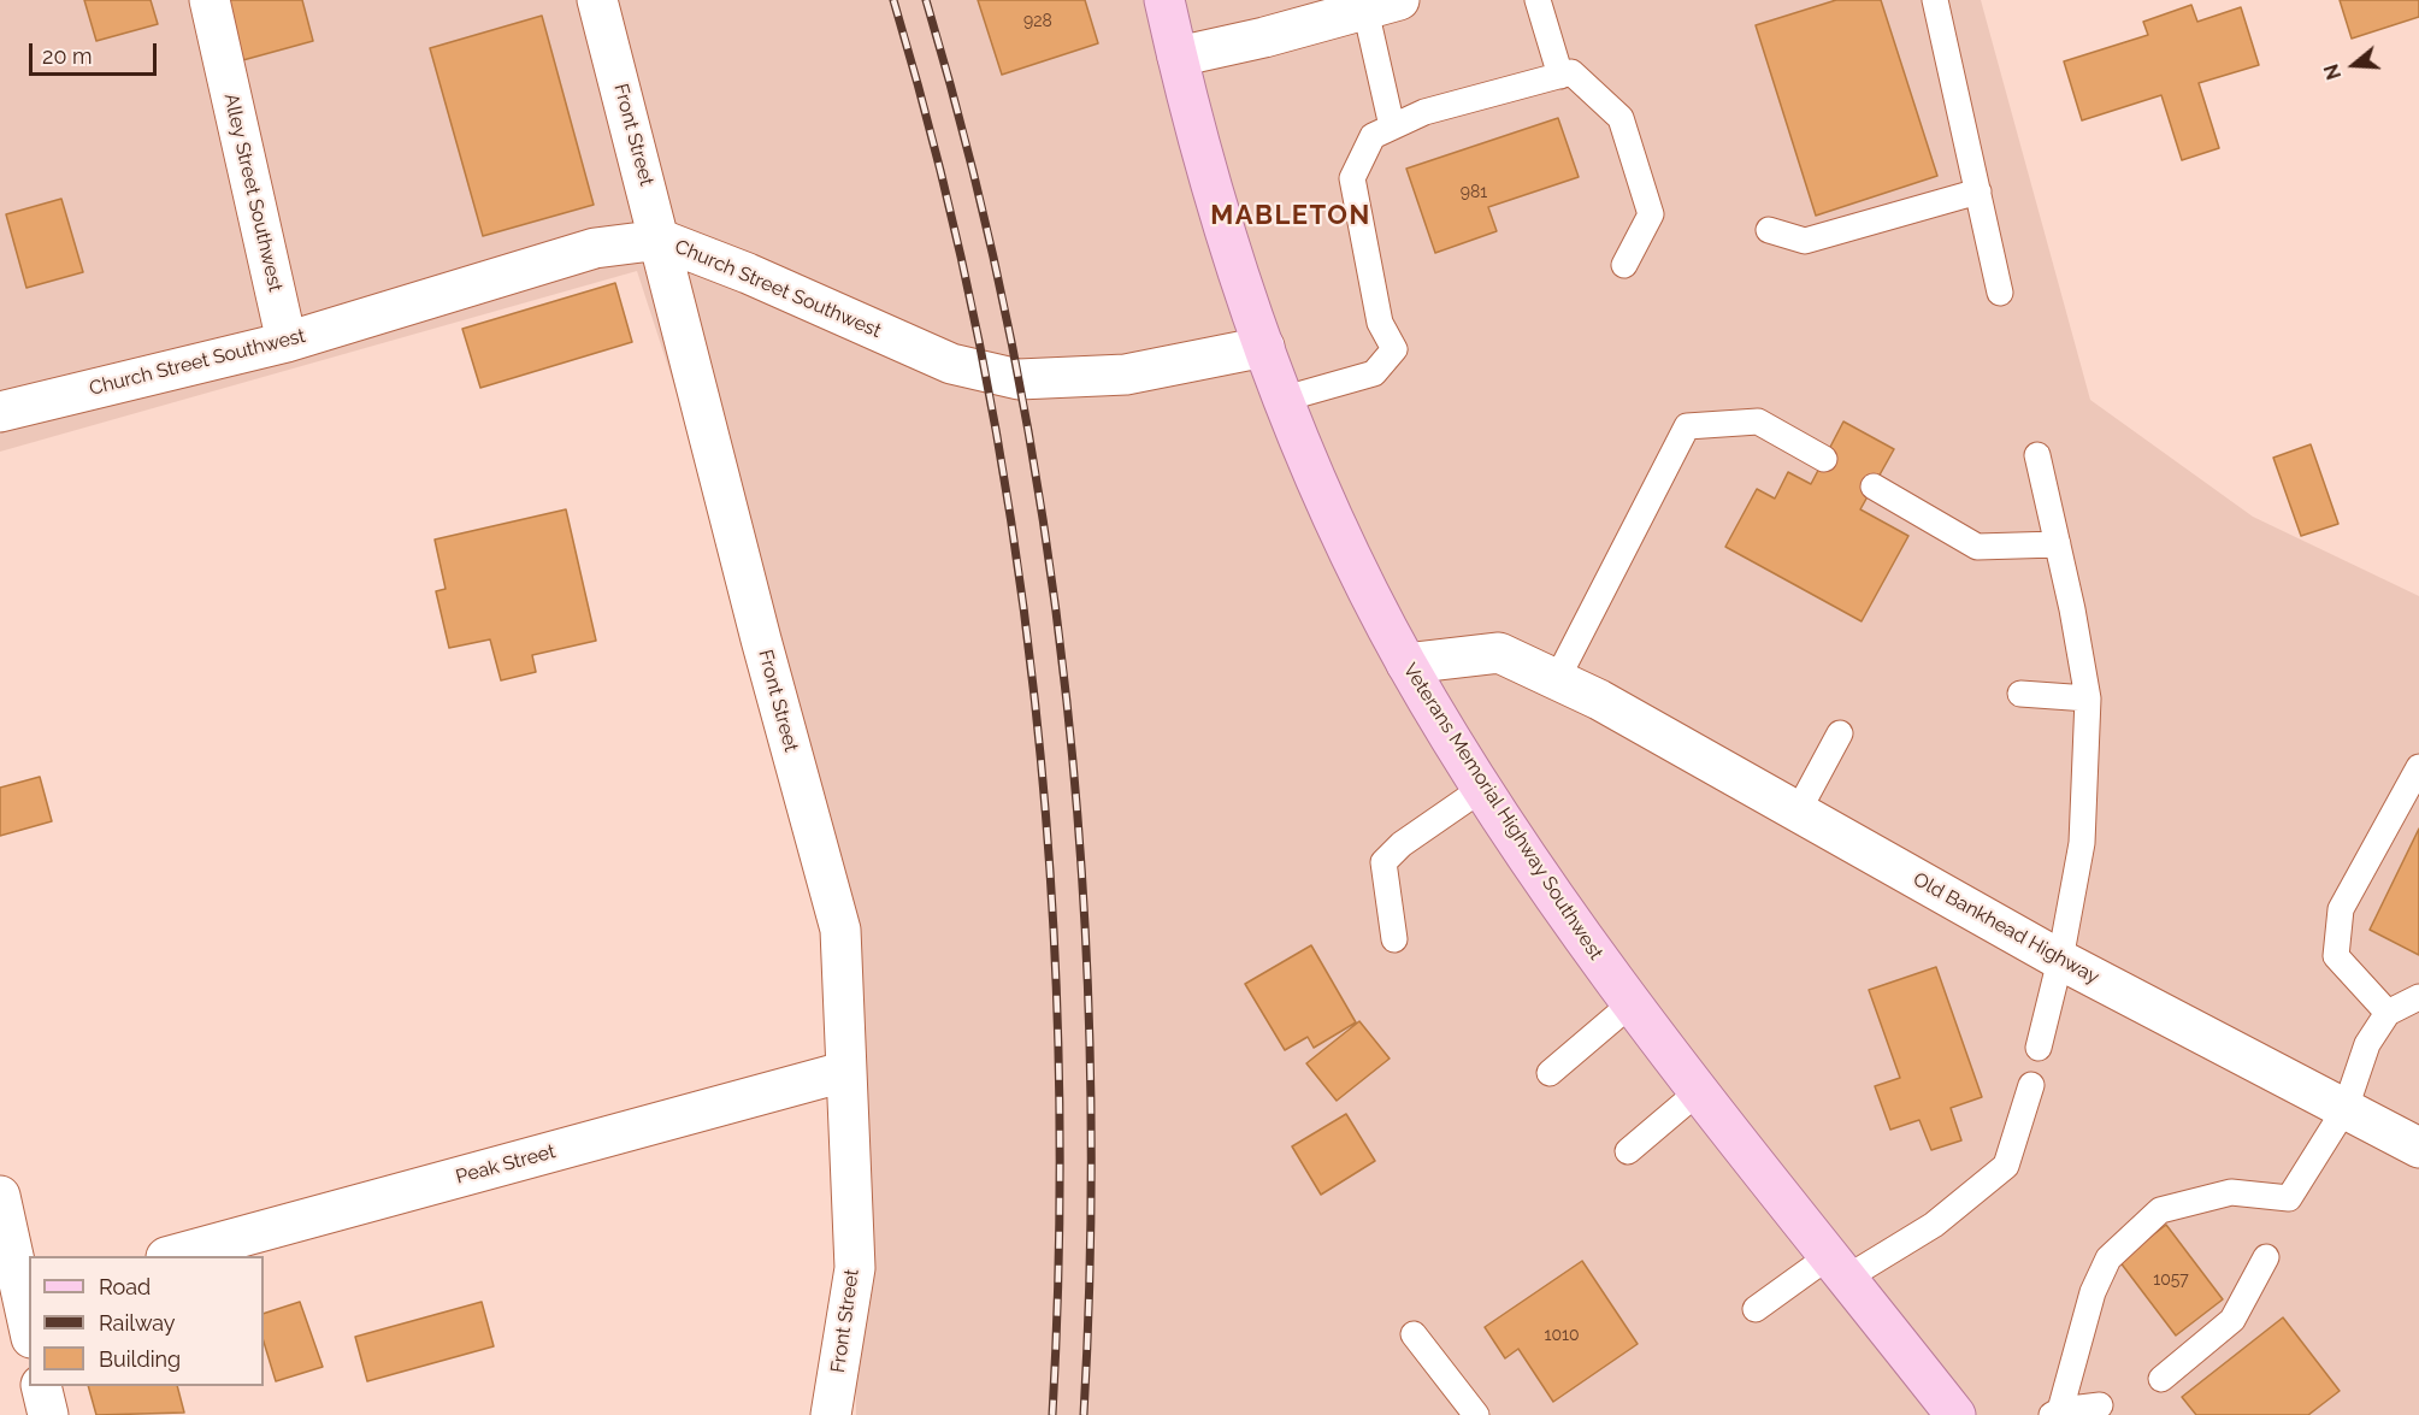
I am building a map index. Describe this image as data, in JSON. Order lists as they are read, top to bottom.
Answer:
{
  "streets": {
    "main road": ["Veterans Memorial Highway Southwest"],
    "street": [
      "Front Street",
      "Alley Street Southwest",
      "Church Street Southwest",
      "Old Bankhead Highway",
      "Peak Street"
    ]
  },
  "crossings": [
    ["Front Street", "Church Street Southwest"],
    ["Front Street", "Peak Street"],
    ["Alley Street Southwest", "Church Street Southwest"],
    ["Church Street Southwest", "Veterans Memorial Highway Southwest"],
    ["Veterans Memorial Highway Southwest", "Old Bankhead Highway"]
  ],
  "districts": ["MABLETON"],
  "house_numbers": [
    "928",
    "981",
    "1057",
    "1010"
  ],
  "legend": ["Road", "Railway", "Building"],
  "scale_bar": "20 m",
  "north": "left"
}
